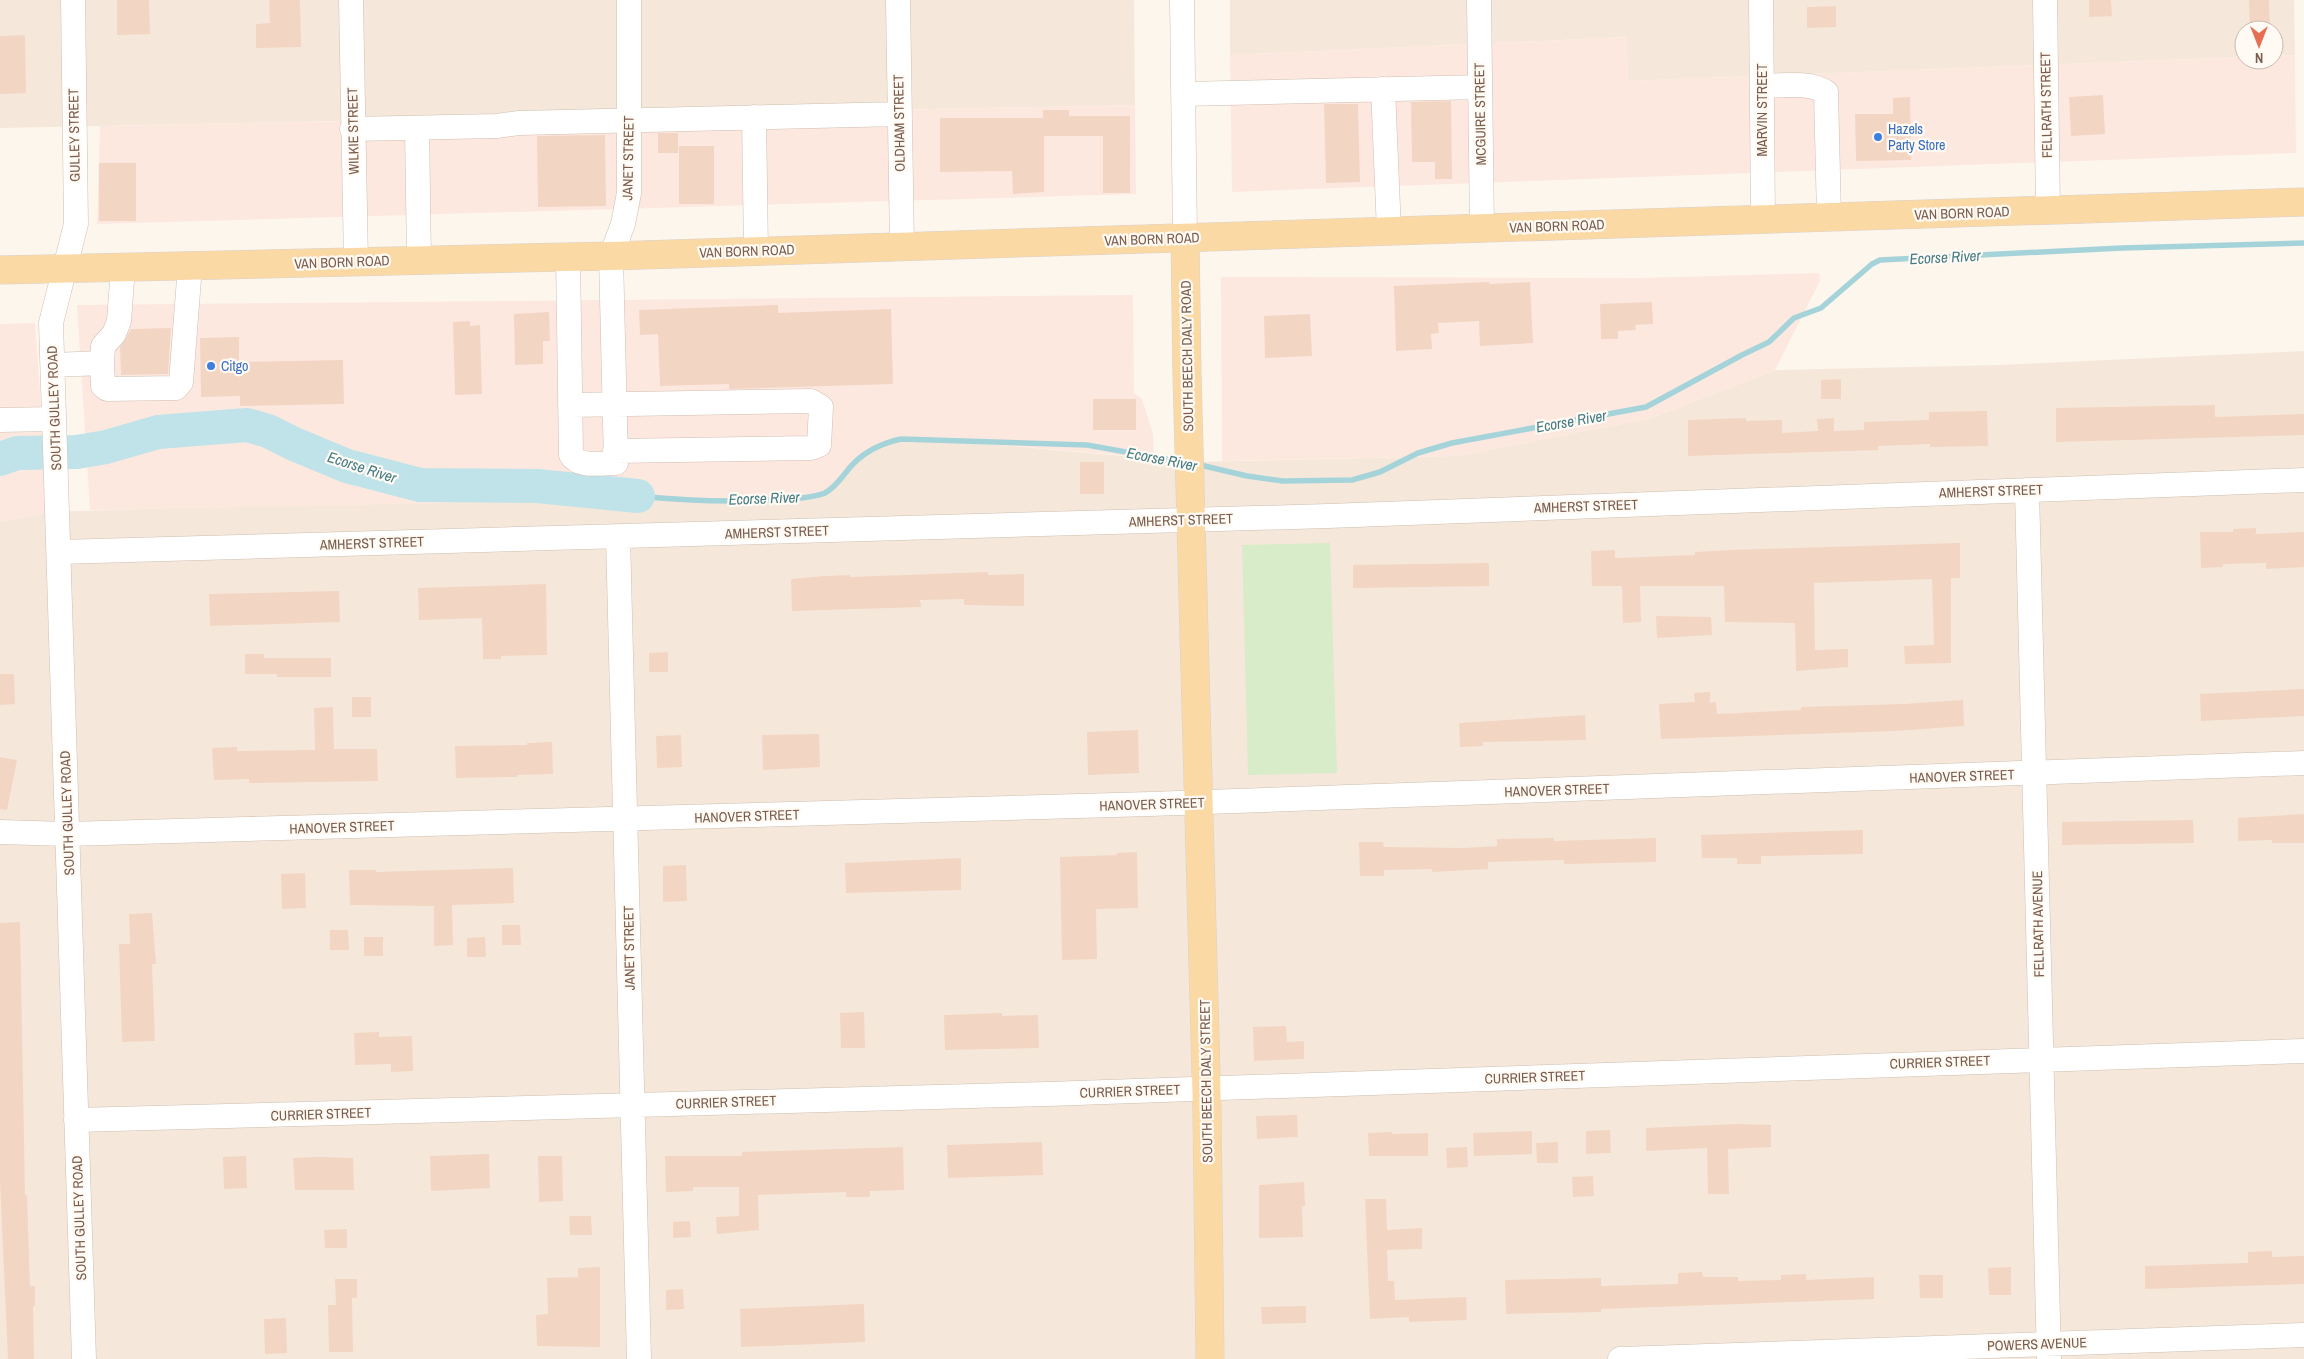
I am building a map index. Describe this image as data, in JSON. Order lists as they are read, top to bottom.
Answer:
{
  "streets": {
    "main road": ["VAN BORN ROAD", "SOUTH BEECH DALY ROAD", "SOUTH BEECH DALY STREET"],
    "street": [
      "FELLRATH STREET",
      "MARVIN STREET",
      "MCGUIRE STREET",
      "OLDHAM STREET",
      "WILKIE STREET",
      "GULLEY STREET",
      "JANET STREET",
      "SOUTH GULLEY ROAD",
      "AMHERST STREET",
      "HANOVER STREET",
      "FELLRATH AVENUE",
      "CURRIER STREET",
      "POWERS AVENUE"
    ]
  },
  "crossings": [
    ["FELLRATH STREET", "VAN BORN ROAD"],
    ["MARVIN STREET", "VAN BORN ROAD"],
    ["MCGUIRE STREET", "VAN BORN ROAD"],
    ["OLDHAM STREET", "VAN BORN ROAD"],
    ["WILKIE STREET", "VAN BORN ROAD"],
    ["GULLEY STREET", "VAN BORN ROAD"],
    ["GULLEY STREET", "SOUTH GULLEY ROAD"],
    ["JANET STREET", "VAN BORN ROAD"],
    ["JANET STREET", "AMHERST STREET"],
    ["JANET STREET", "HANOVER STREET"],
    ["JANET STREET", "CURRIER STREET"],
    ["VAN BORN ROAD", "SOUTH BEECH DALY ROAD"],
    ["VAN BORN ROAD", "SOUTH GULLEY ROAD"],
    ["SOUTH BEECH DALY ROAD", "AMHERST STREET"],
    ["SOUTH BEECH DALY ROAD", "HANOVER STREET"],
    ["SOUTH BEECH DALY ROAD", "SOUTH BEECH DALY STREET"],
    ["SOUTH GULLEY ROAD", "AMHERST STREET"],
    ["SOUTH GULLEY ROAD", "HANOVER STREET"],
    ["SOUTH GULLEY ROAD", "CURRIER STREET"],
    ["AMHERST STREET", "FELLRATH AVENUE"],
    ["HANOVER STREET", "FELLRATH AVENUE"],
    ["HANOVER STREET", "SOUTH BEECH DALY STREET"],
    ["FELLRATH AVENUE", "CURRIER STREET"],
    ["FELLRATH AVENUE", "POWERS AVENUE"],
    ["CURRIER STREET", "SOUTH BEECH DALY STREET"]
  ],
  "water": ["Ecorse River"],
  "places": ["Hazels Party Store", "Citgo"],
  "north": "bottom"
}
